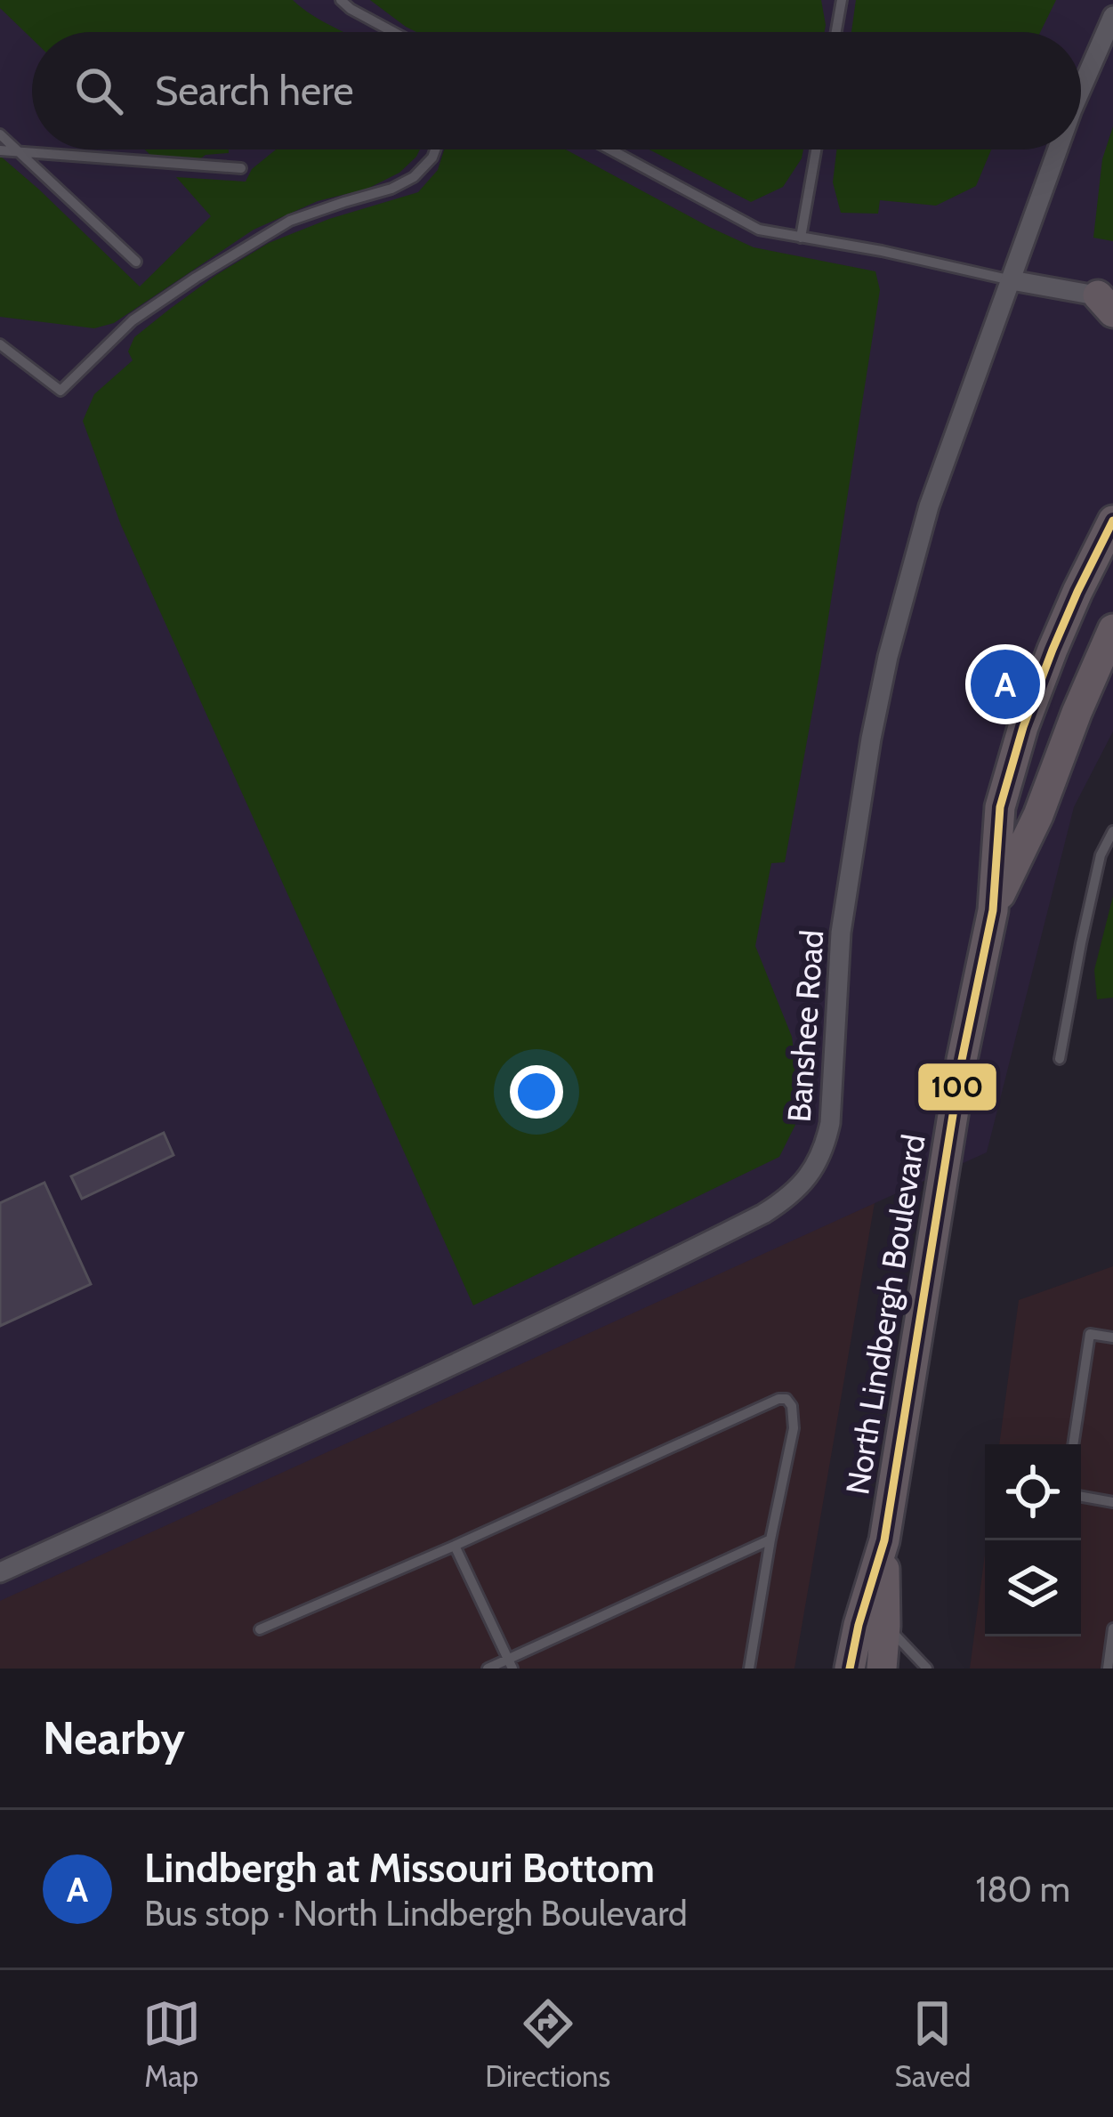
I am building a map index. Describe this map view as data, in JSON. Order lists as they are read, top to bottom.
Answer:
{
  "streets": {
    "highway": ["North Lindbergh Boulevard"],
    "street": ["Banshee Road"]
  },
  "lines": ["transit line 100"],
  "page": {
    "search": "Search here",
    "pins": "A",
    "heading": "Nearby",
    "list": [
      {
        "mark": "A",
        "name": "Lindbergh at Missouri Bottom",
        "note": "Bus stop · North Lindbergh Boulevard",
        "value": "180 m"
      }
    ],
    "nav": ["Map", "Directions", "Saved"]
  }
}
